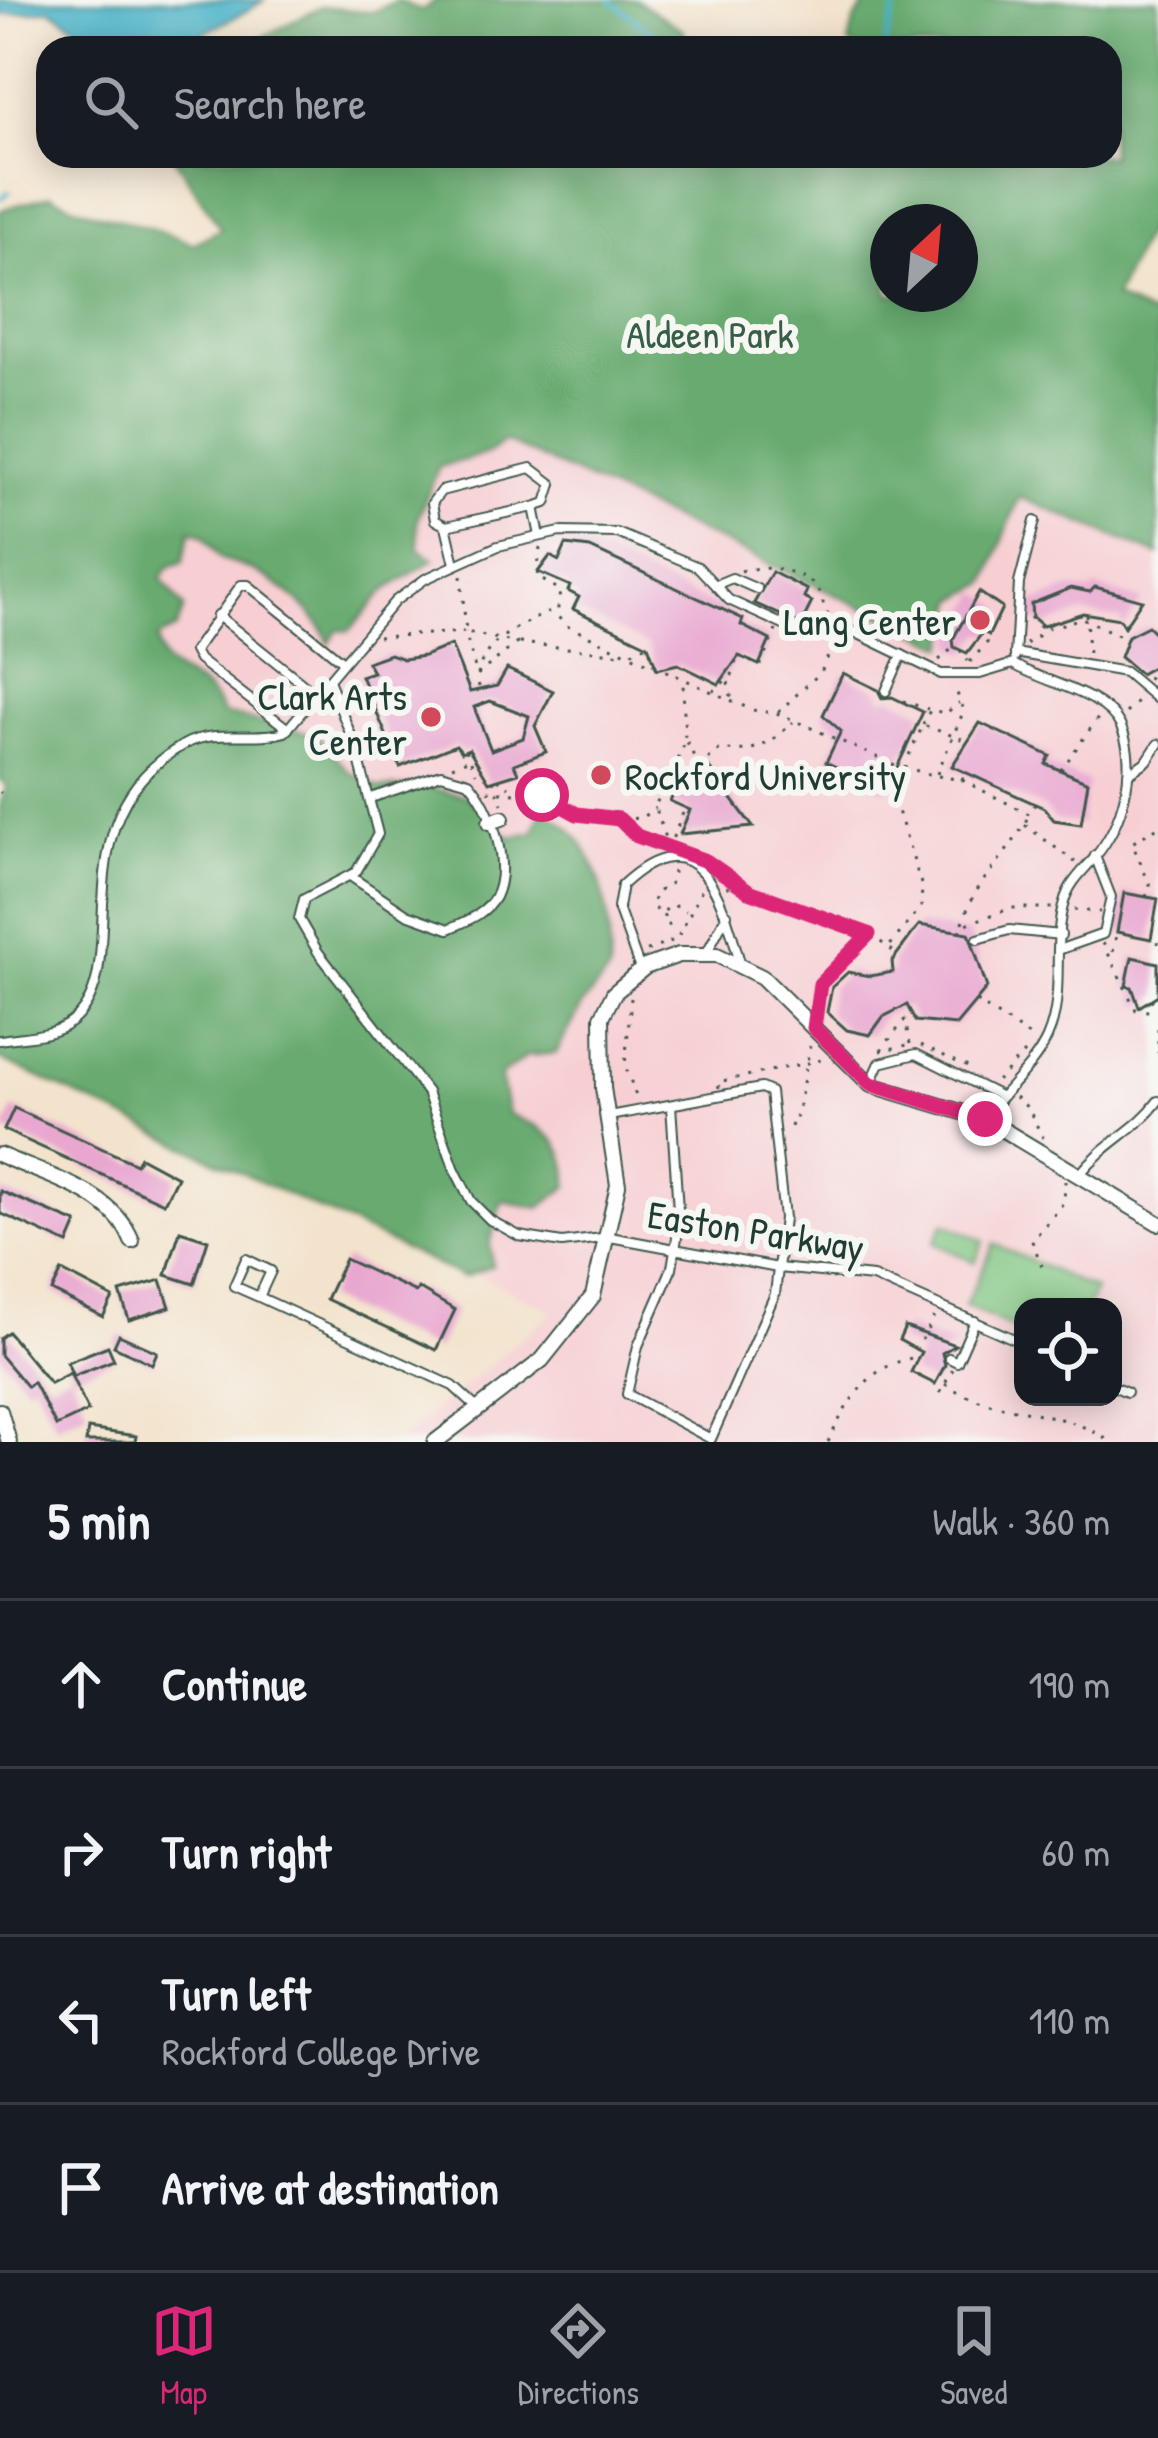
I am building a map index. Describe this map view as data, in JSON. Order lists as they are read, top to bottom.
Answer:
{
  "streets": {
    "lane": ["Easton Parkway"]
  },
  "parks": ["Aldeen Park"],
  "places": ["Lang Center", "Clark Arts Center", "Rockford University"],
  "north": "top right",
  "page": {
    "search": "Search here",
    "heading": ["5 min", "Walk · 360 m"],
    "list": [
      ["Continue", "190 m"],
      ["Turn right", "60 m"],
      ["Turn left", "Rockford College Drive", "110 m"],
      "Arrive at destination"
    ],
    "nav": ["Map", "Directions", "Saved"]
  }
}
